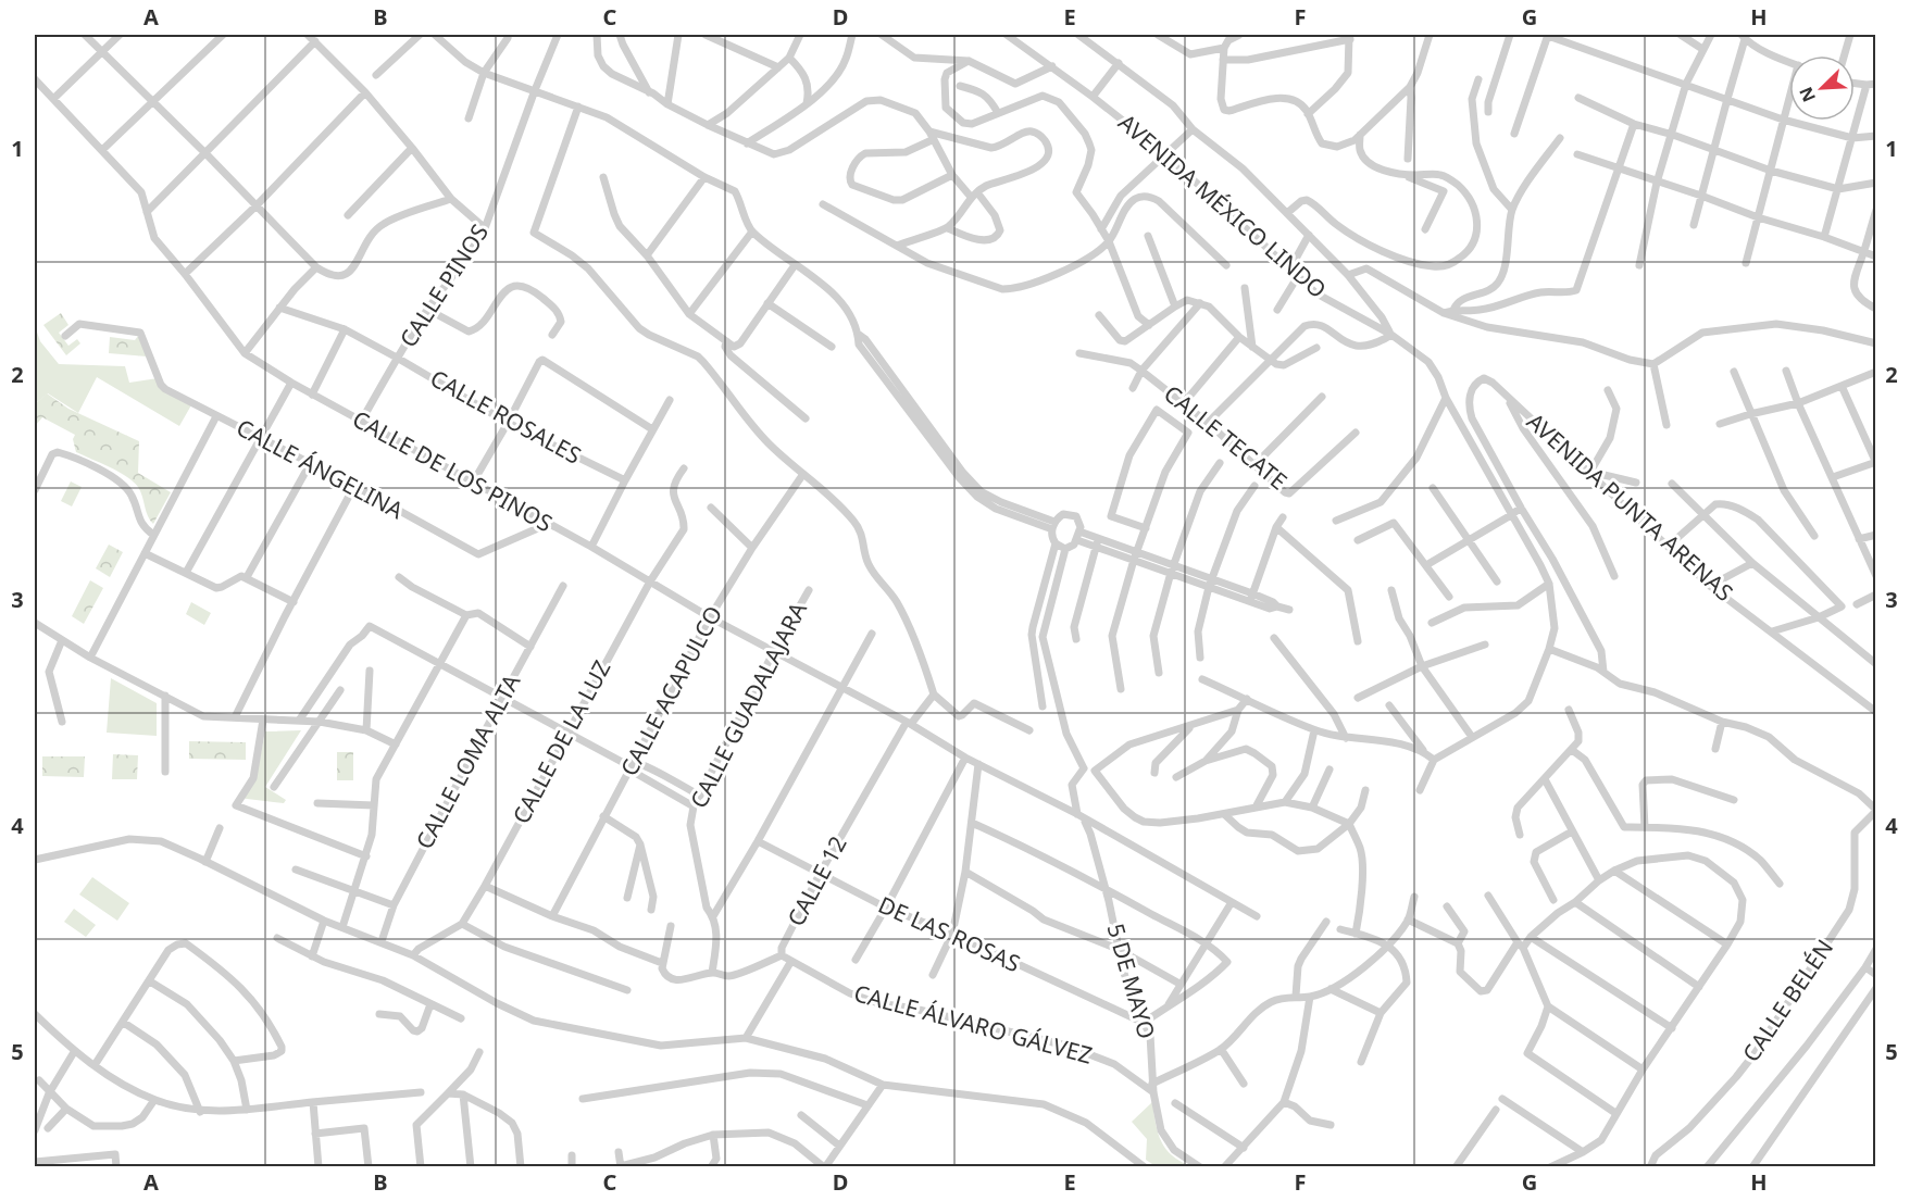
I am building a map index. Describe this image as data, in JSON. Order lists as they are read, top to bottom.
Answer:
{
  "streets": {
    "street": [
      "AVENIDA MÉXICO LINDO",
      "CALLE PINOS",
      "CALLE ROSALES",
      "CALLE TECATE",
      "CALLE ÁNGELINA",
      "CALLE DE LOS PINOS",
      "AVENIDA PUNTA ARENAS",
      "CALLE ACAPULCO",
      "CALLE GUADALAJARA",
      "CALLE DE LA LUZ",
      "CALLE LOMA ALTA",
      "CALLE 12",
      "DE LAS ROSAS",
      "5 DE MAYO",
      "CALLE BELÉN",
      "CALLE ÁLVARO GÁLVEZ"
    ]
  },
  "crossings": [
    ["CALLE PINOS", "CALLE ROSALES"],
    ["CALLE PINOS", "CALLE DE LOS PINOS"],
    ["CALLE ÁNGELINA", "CALLE DE LOS PINOS"],
    ["CALLE DE LOS PINOS", "CALLE ACAPULCO"],
    ["CALLE DE LOS PINOS", "CALLE GUADALAJARA"],
    ["CALLE DE LOS PINOS", "CALLE DE LA LUZ"],
    ["CALLE DE LOS PINOS", "CALLE 12"],
    ["CALLE DE LOS PINOS", "5 DE MAYO"],
    ["CALLE 12", "DE LAS ROSAS"],
    ["CALLE 12", "CALLE ÁLVARO GÁLVEZ"],
    ["DE LAS ROSAS", "5 DE MAYO"],
    ["5 DE MAYO", "CALLE ÁLVARO GÁLVEZ"]
  ],
  "north": "bottom left",
  "grid": {
    "columns": [
      "A",
      "B",
      "C",
      "D",
      "E",
      "F",
      "G",
      "H"
    ],
    "rows": [
      "1",
      "2",
      "3",
      "4",
      "5"
    ]
  }
}
